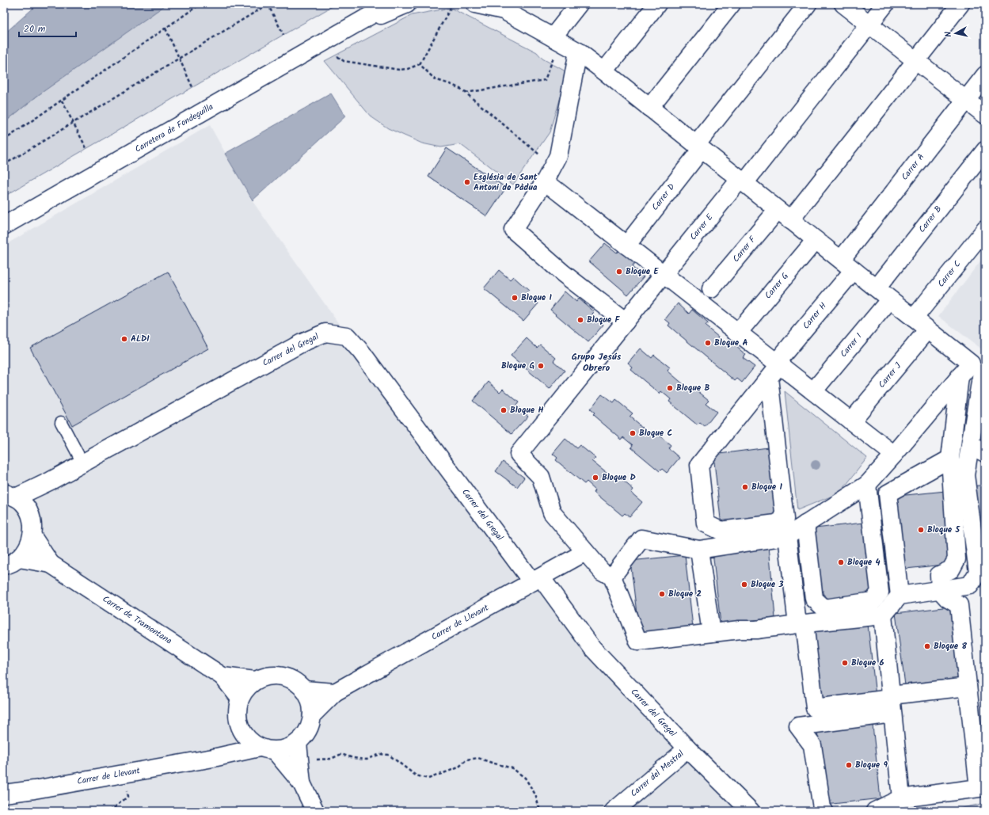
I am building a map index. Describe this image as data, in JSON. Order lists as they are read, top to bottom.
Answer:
{
  "streets": {
    "street": [
      "Carretera de Fondeguilla",
      "Carrer A",
      "Carrer D",
      "Carrer B",
      "Carrer E",
      "Carrer F",
      "Carrer C",
      "Carrer G",
      "Carrer H",
      "Carrer I",
      "Carrer del Gregal",
      "Carrer J",
      "Carrer de Tramontana",
      "Carrer de Llevant",
      "Carrer del Mestral"
    ]
  },
  "crossings": [
    ["Carrer A", "Carrer H"],
    ["Carrer E", "Carrer de Llevant"],
    ["Carrer del Gregal", "Carrer de Llevant"],
    ["Carrer del Gregal", "Carrer del Mestral"],
    ["Carrer de Tramontana", "Carrer de Llevant"]
  ],
  "districts": ["Grupo Jesús Obrero"],
  "places": [
    "Església de Sant Antoni de Pàdua",
    "Bloque E",
    "Bloque I",
    "Bloque F",
    "ALDI",
    "Bloque A",
    "Bloque G",
    "Bloque B",
    "Bloque H",
    "Bloque C",
    "Bloque D",
    "Bloque 1",
    "Bloque 5",
    "Bloque 4",
    "Bloque 3",
    "Bloque 2",
    "Bloque 8",
    "Bloque 6",
    "Bloque 9"
  ],
  "scale_bar": "20 m",
  "north": "left"
}
